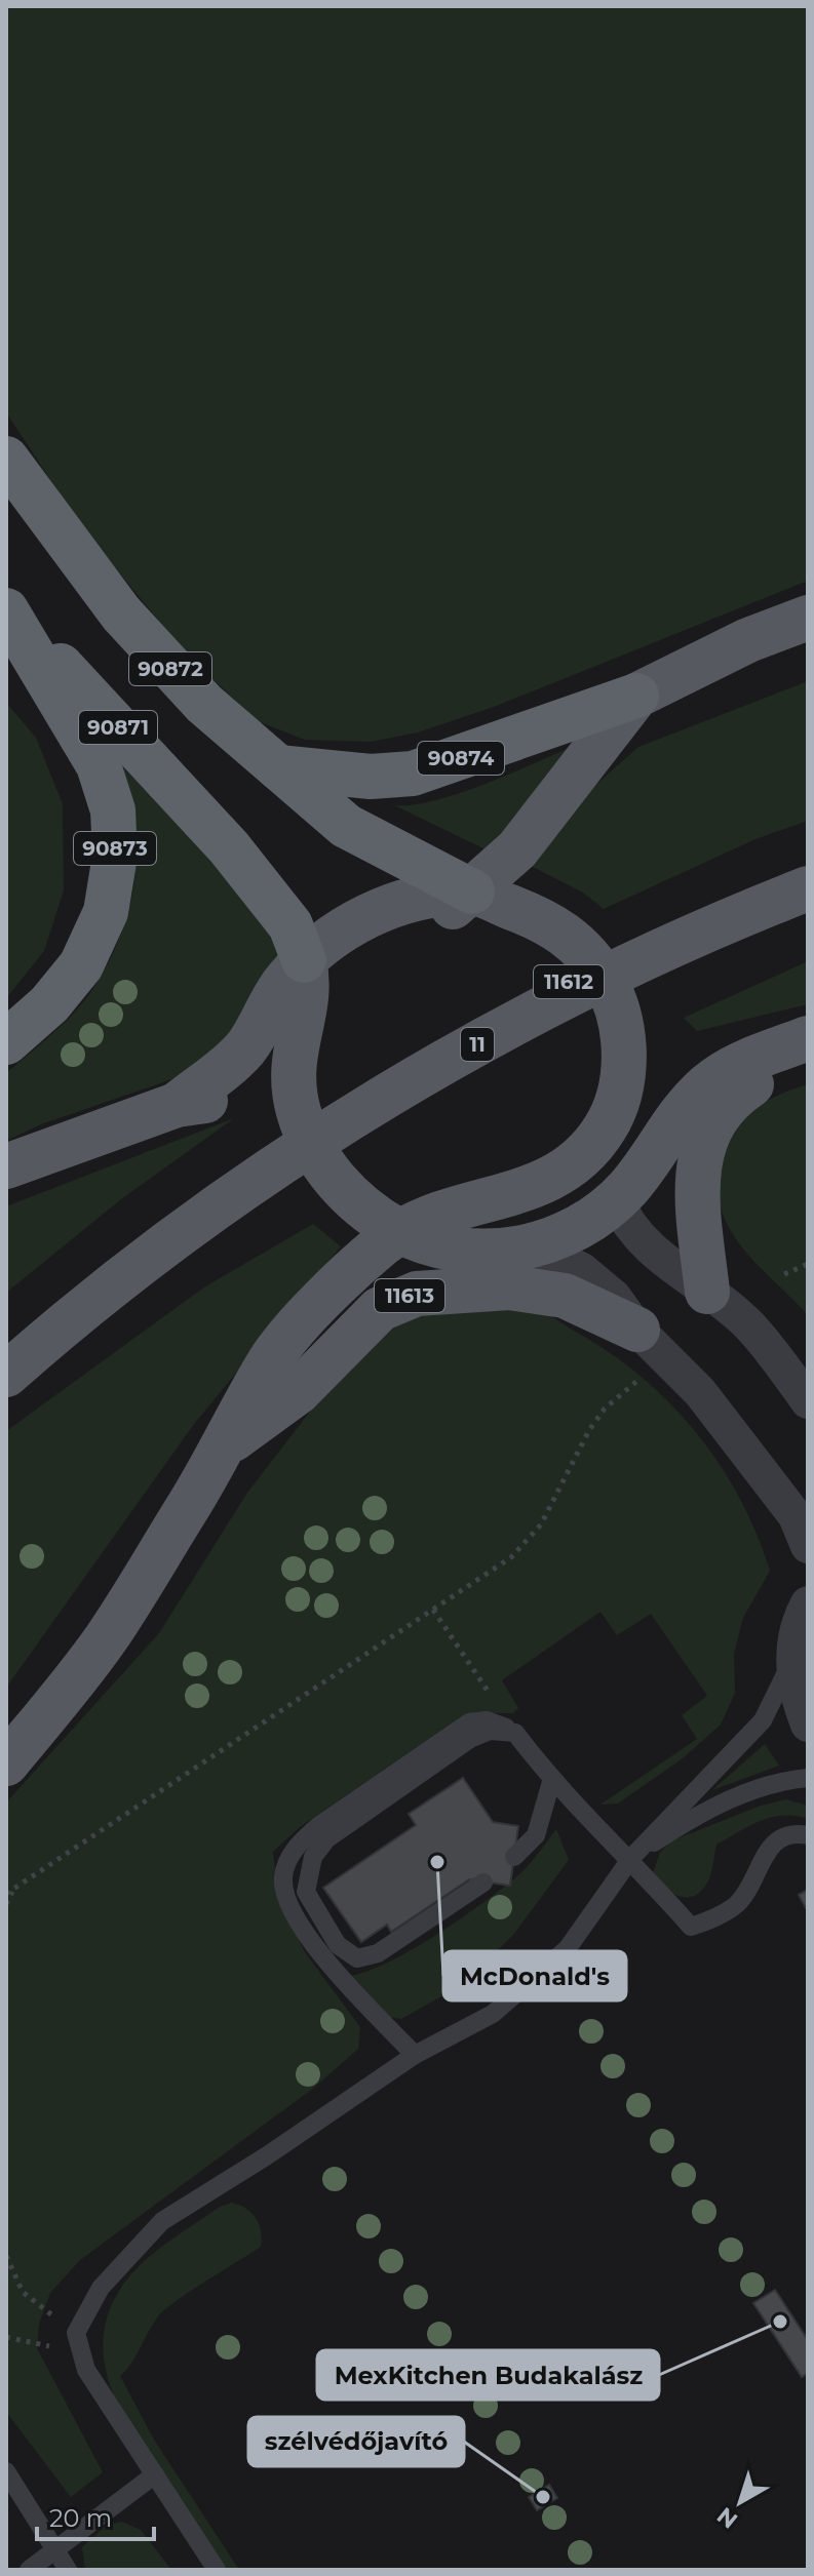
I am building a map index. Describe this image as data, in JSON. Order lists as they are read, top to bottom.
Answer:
{
  "streets": {
    "highway": [
      "90872",
      "90871",
      "90874",
      "90873"
    ],
    "main road": ["11612", "11", "11613"]
  },
  "crossings": [
    ["90872", "90874"],
    ["90872", "11612"],
    ["90871", "90873"],
    ["90871", "11612"],
    ["90874", "11612"],
    ["11612", "11613"]
  ],
  "places": ["McDonald's", "MexKitchen Budakalász", "szélvédőjavító"],
  "scale_bar": "20 m",
  "north": "bottom left"
}
